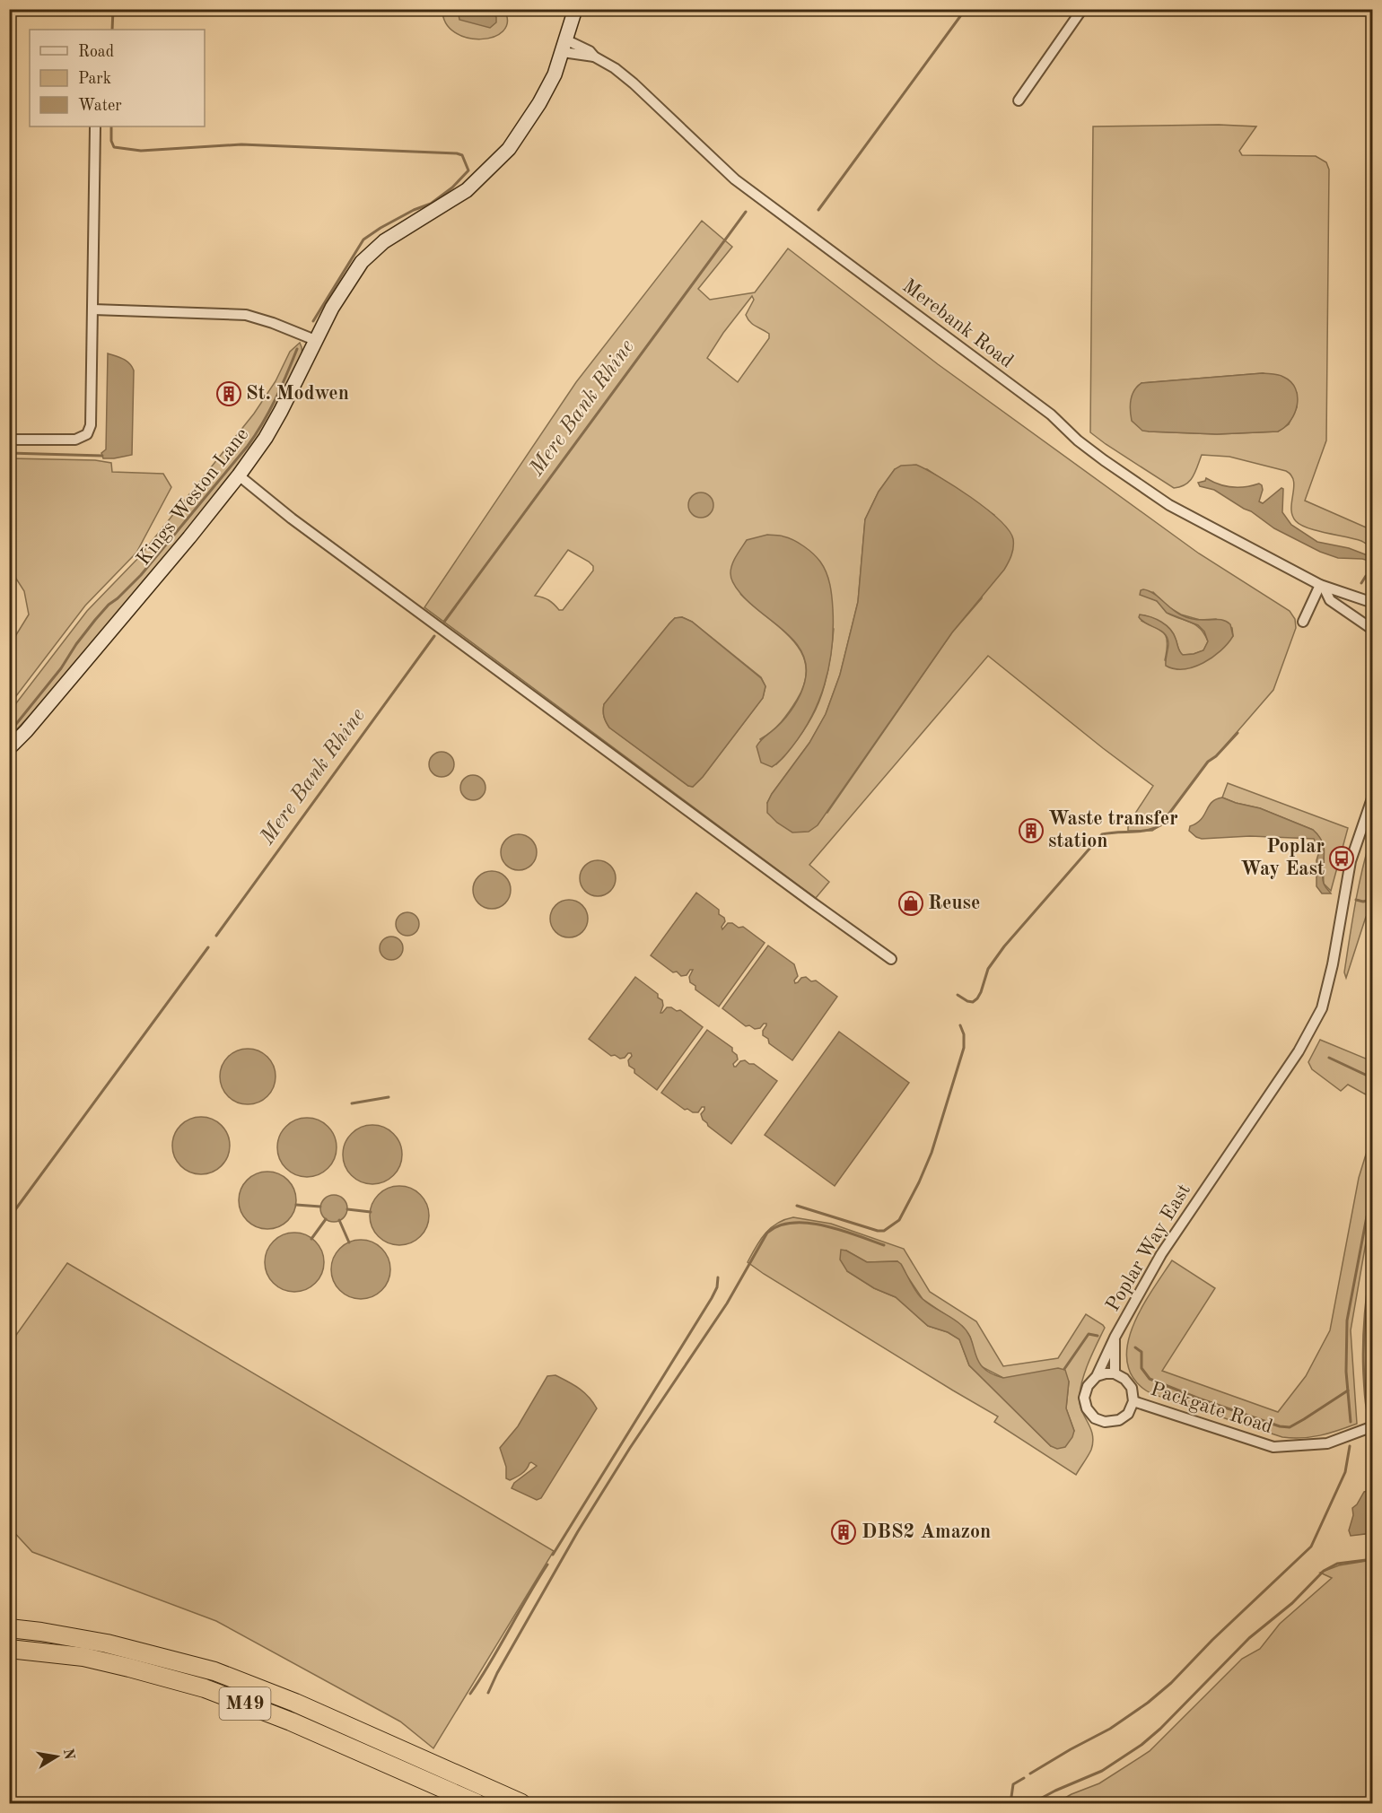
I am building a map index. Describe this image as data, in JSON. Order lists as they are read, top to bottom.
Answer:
{
  "streets": {
    "highway": ["M49"],
    "street": [
      "Merebank Road",
      "Kings Weston Lane",
      "Poplar Way East",
      "Packgate Road"
    ]
  },
  "crossings": [
    ["Merebank Road", "Kings Weston Lane"],
    ["Poplar Way East", "Packgate Road"]
  ],
  "water": ["Mere Bank Rhine"],
  "places": {
    "building": ["St. Modwen", "Waste transfer station", "DBS2 Amazon"],
    "bus stop": ["Poplar Way East"],
    "shop": ["Reuse"]
  },
  "legend": ["Road", "Park", "Water"],
  "north": "right"
}
